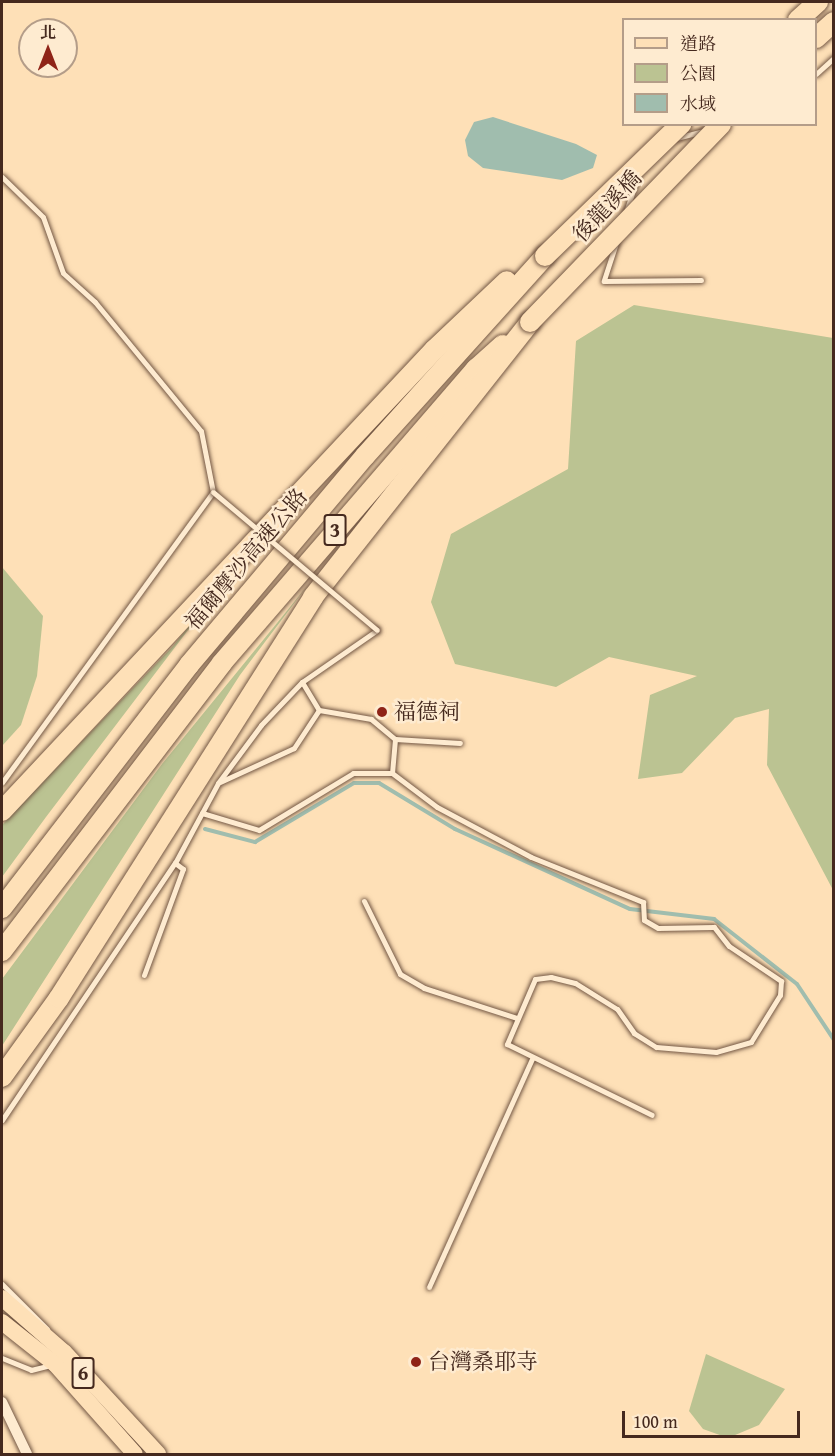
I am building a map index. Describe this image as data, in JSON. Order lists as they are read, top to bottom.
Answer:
{
  "streets": {
    "highway": ["後龍溪橋", "3", "福爾摩沙高速公路"],
    "main road": ["6"]
  },
  "crossings": [
    ["後龍溪橋", "3"],
    ["後龍溪橋", "福爾摩沙高速公路"]
  ],
  "places": ["福德祠", "台灣桑耶寺"],
  "legend": ["道路", "公園", "水域"],
  "scale_bar": "100 m",
  "north": "top"
}
